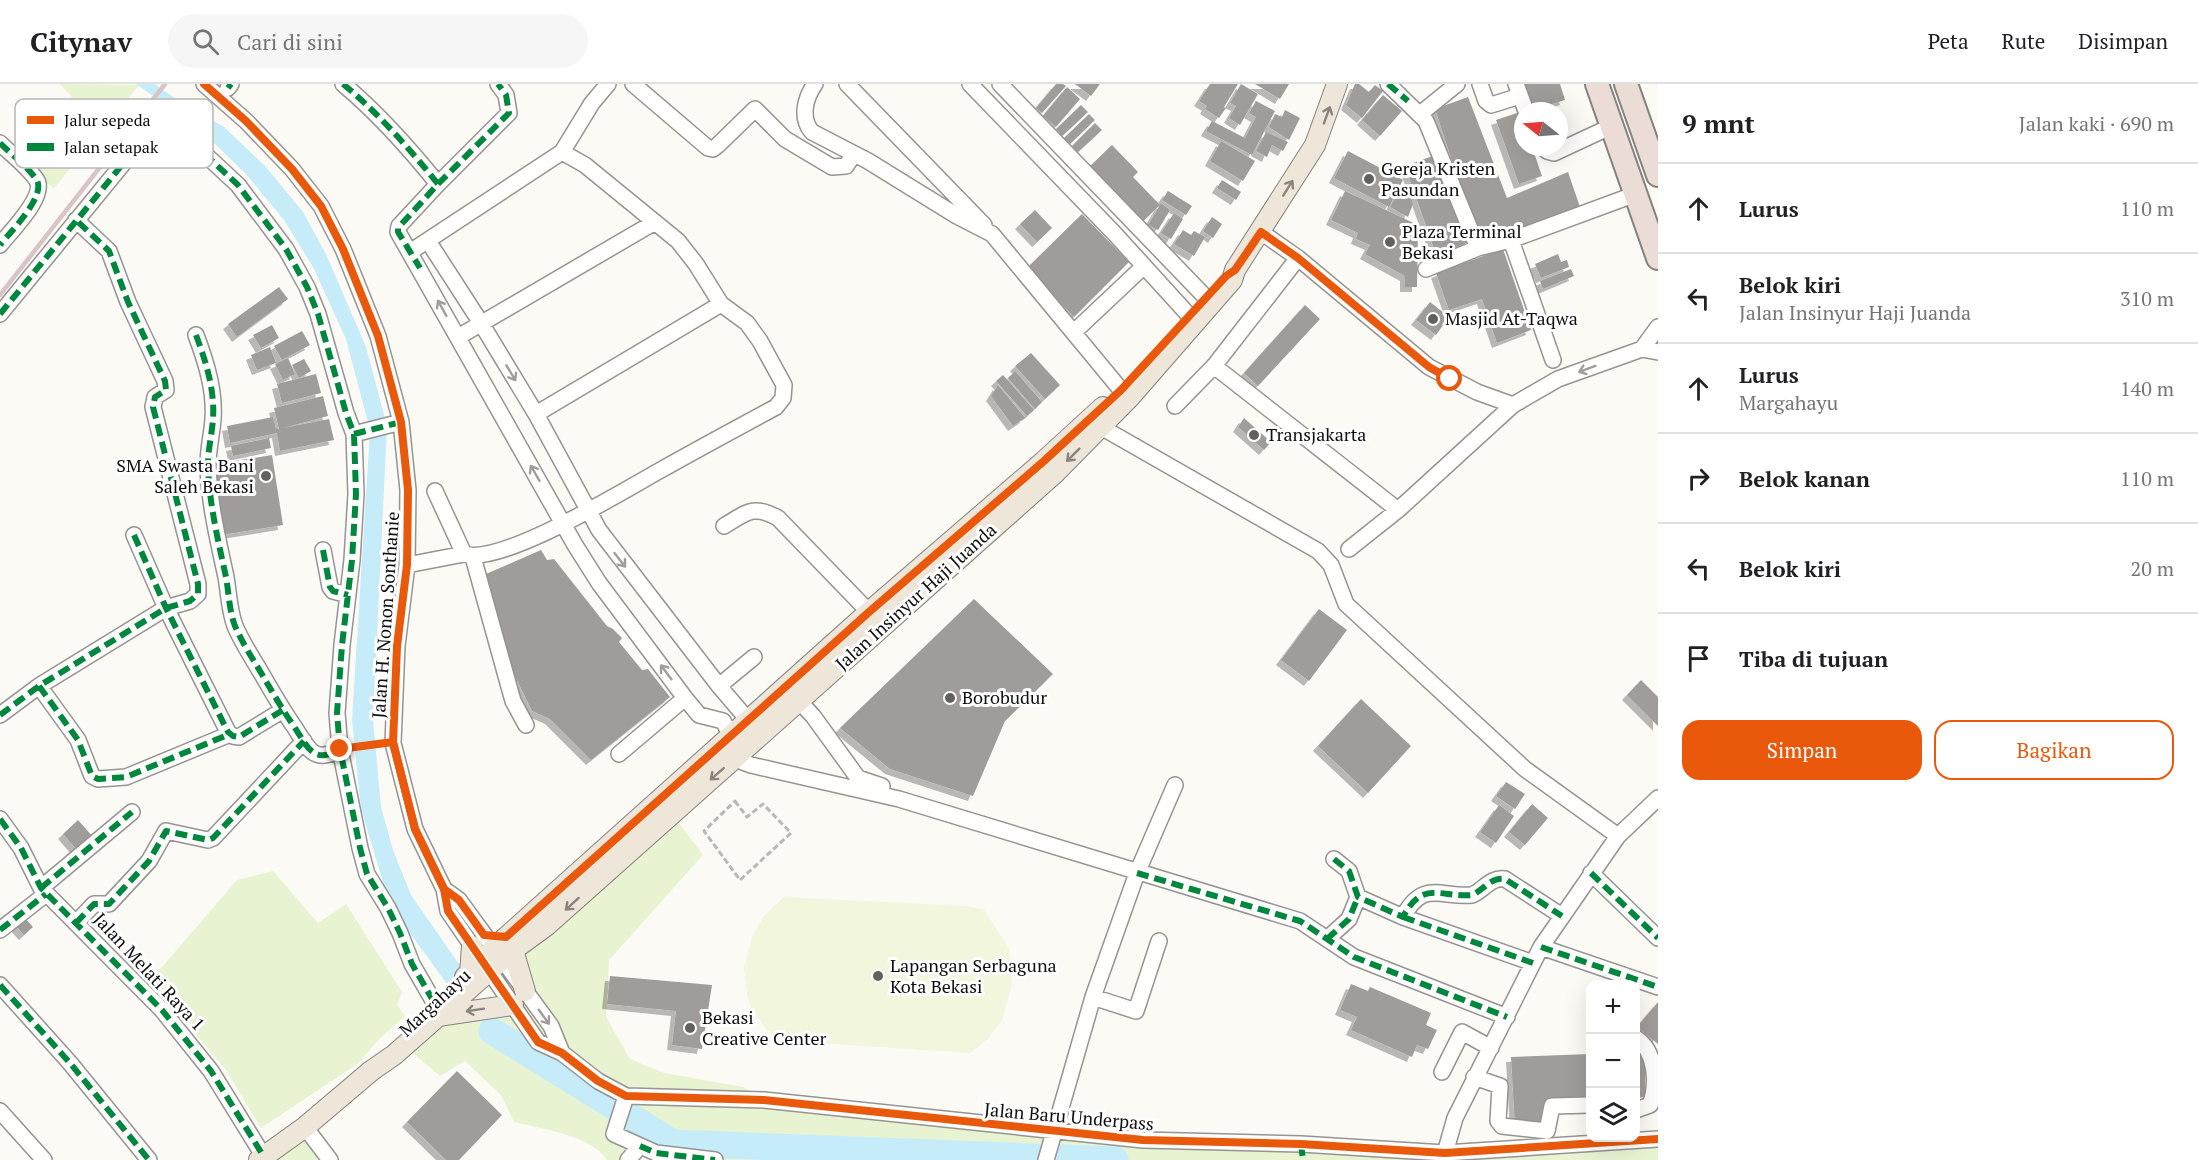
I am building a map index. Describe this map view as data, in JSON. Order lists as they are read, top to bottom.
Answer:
{
  "streets": {
    "main road": ["Jalan Insinyur Haji Juanda", "Margahayu"],
    "street": ["Jalan H. Nonon Sonthanie", "Jalan Melati Raya 1", "Jalan Baru Underpass"]
  },
  "crossings": [
    ["Jalan H. Nonon Sonthanie", "Jalan Baru Underpass"]
  ],
  "places": [
    "Gereja Kristen Pasundan",
    "Plaza Terminal Bekasi",
    "Masjid At-Taqwa",
    "Transjakarta",
    "SMA Swasta Bani Saleh Bekasi",
    "Borobudur",
    "Lapangan Serbaguna Kota Bekasi",
    "Bekasi Creative Center"
  ],
  "legend": ["Jalur sepeda", "Jalan setapak"],
  "north": "left",
  "page": {
    "header": "Citynav",
    "search": "Cari di sini",
    "nav": ["Peta", "Rute", "Disimpan"],
    "heading": ["9 mnt", "Jalan kaki · 690 m"],
    "list": [
      ["Lurus", "110 m"],
      ["Belok kiri", "Jalan Insinyur Haji Juanda", "310 m"],
      ["Lurus", "Margahayu", "140 m"],
      ["Belok kanan", "110 m"],
      ["Belok kiri", "20 m"],
      "Tiba di tujuan"
    ],
    "buttons": ["Simpan", "Bagikan"],
    "map_buttons": ["+", "−"]
  }
}
